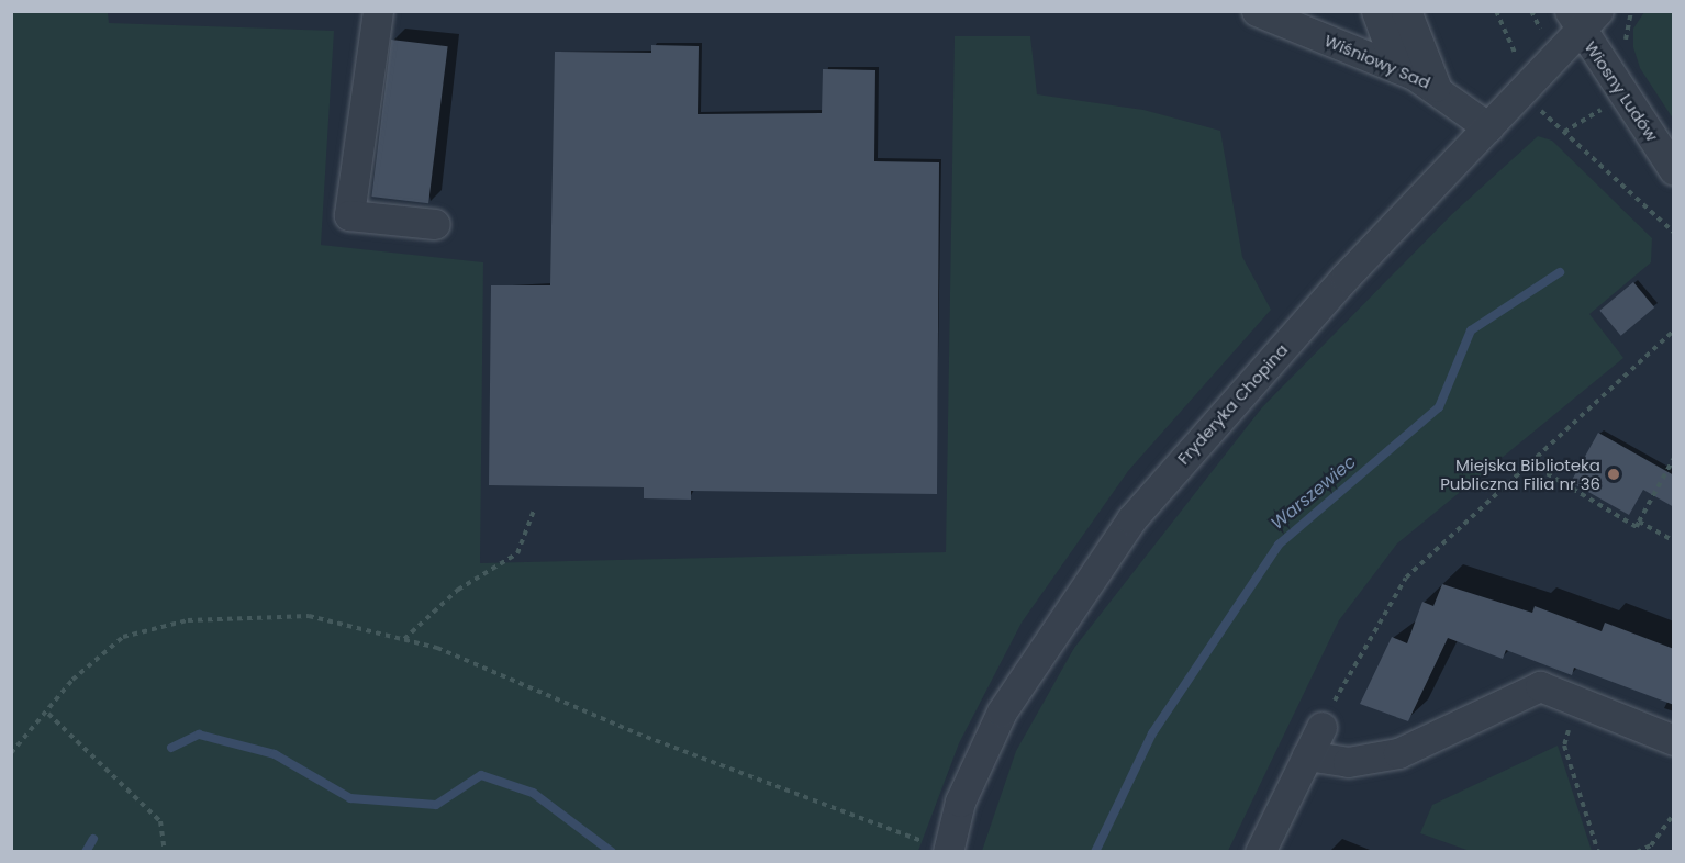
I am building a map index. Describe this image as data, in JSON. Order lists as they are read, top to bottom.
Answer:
{
  "streets": {
    "street": ["Wiśniowy Sad", "Wiosny Ludów", "Fryderyka Chopina"]
  },
  "crossings": [
    ["Wiśniowy Sad", "Fryderyka Chopina"],
    ["Wiosny Ludów", "Fryderyka Chopina"]
  ],
  "water": ["Warszewiec"],
  "places": ["Miejska Biblioteka Publiczna Filia nr 36"]
}
